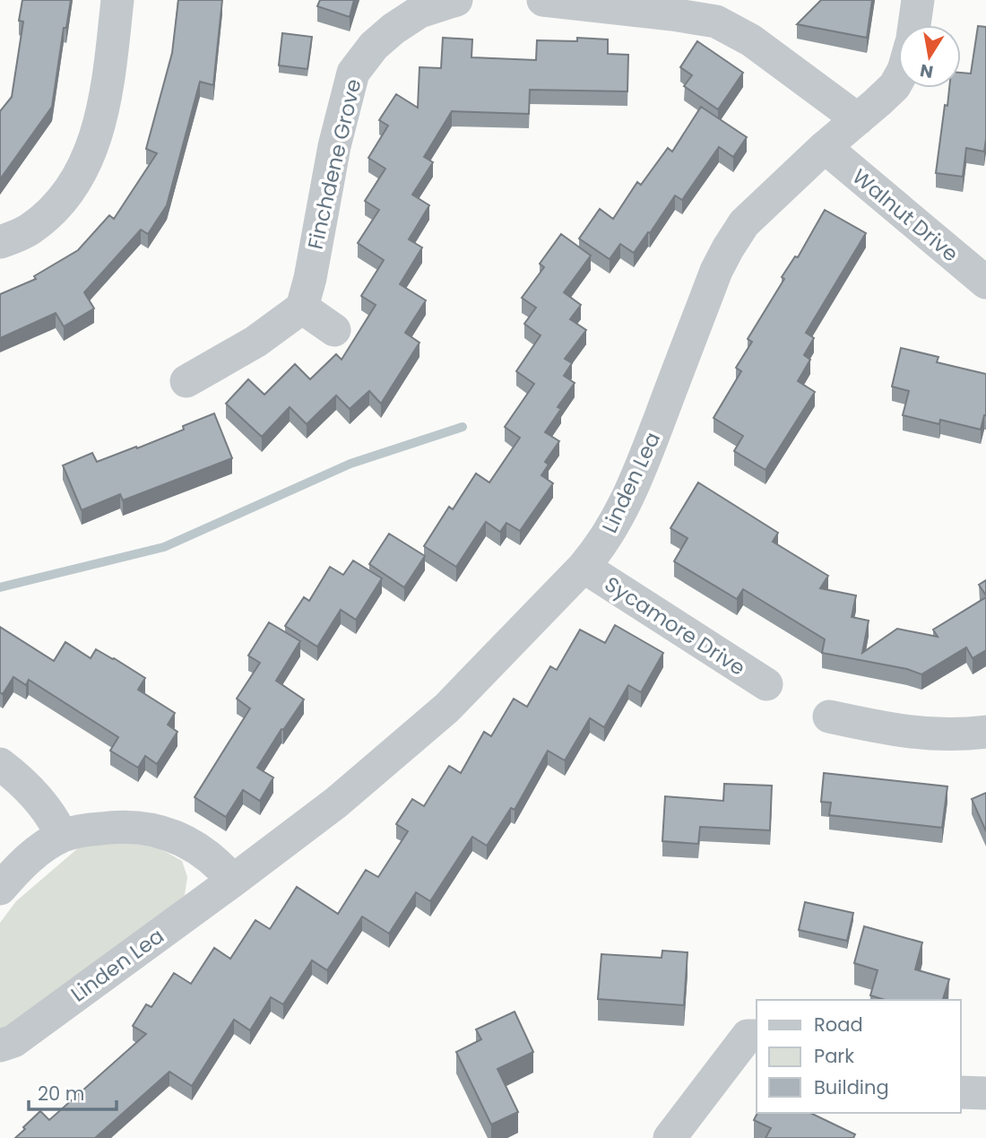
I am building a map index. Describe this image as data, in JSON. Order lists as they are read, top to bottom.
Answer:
{
  "streets": {
    "street": [
      "Finchdene Grove",
      "Walnut Drive",
      "Linden Lea",
      "Sycamore Drive"
    ]
  },
  "crossings": [
    ["Walnut Drive", "Linden Lea"],
    ["Linden Lea", "Sycamore Drive"]
  ],
  "legend": ["Road", "Park", "Building"],
  "scale_bar": "20 m",
  "north": "bottom"
}
